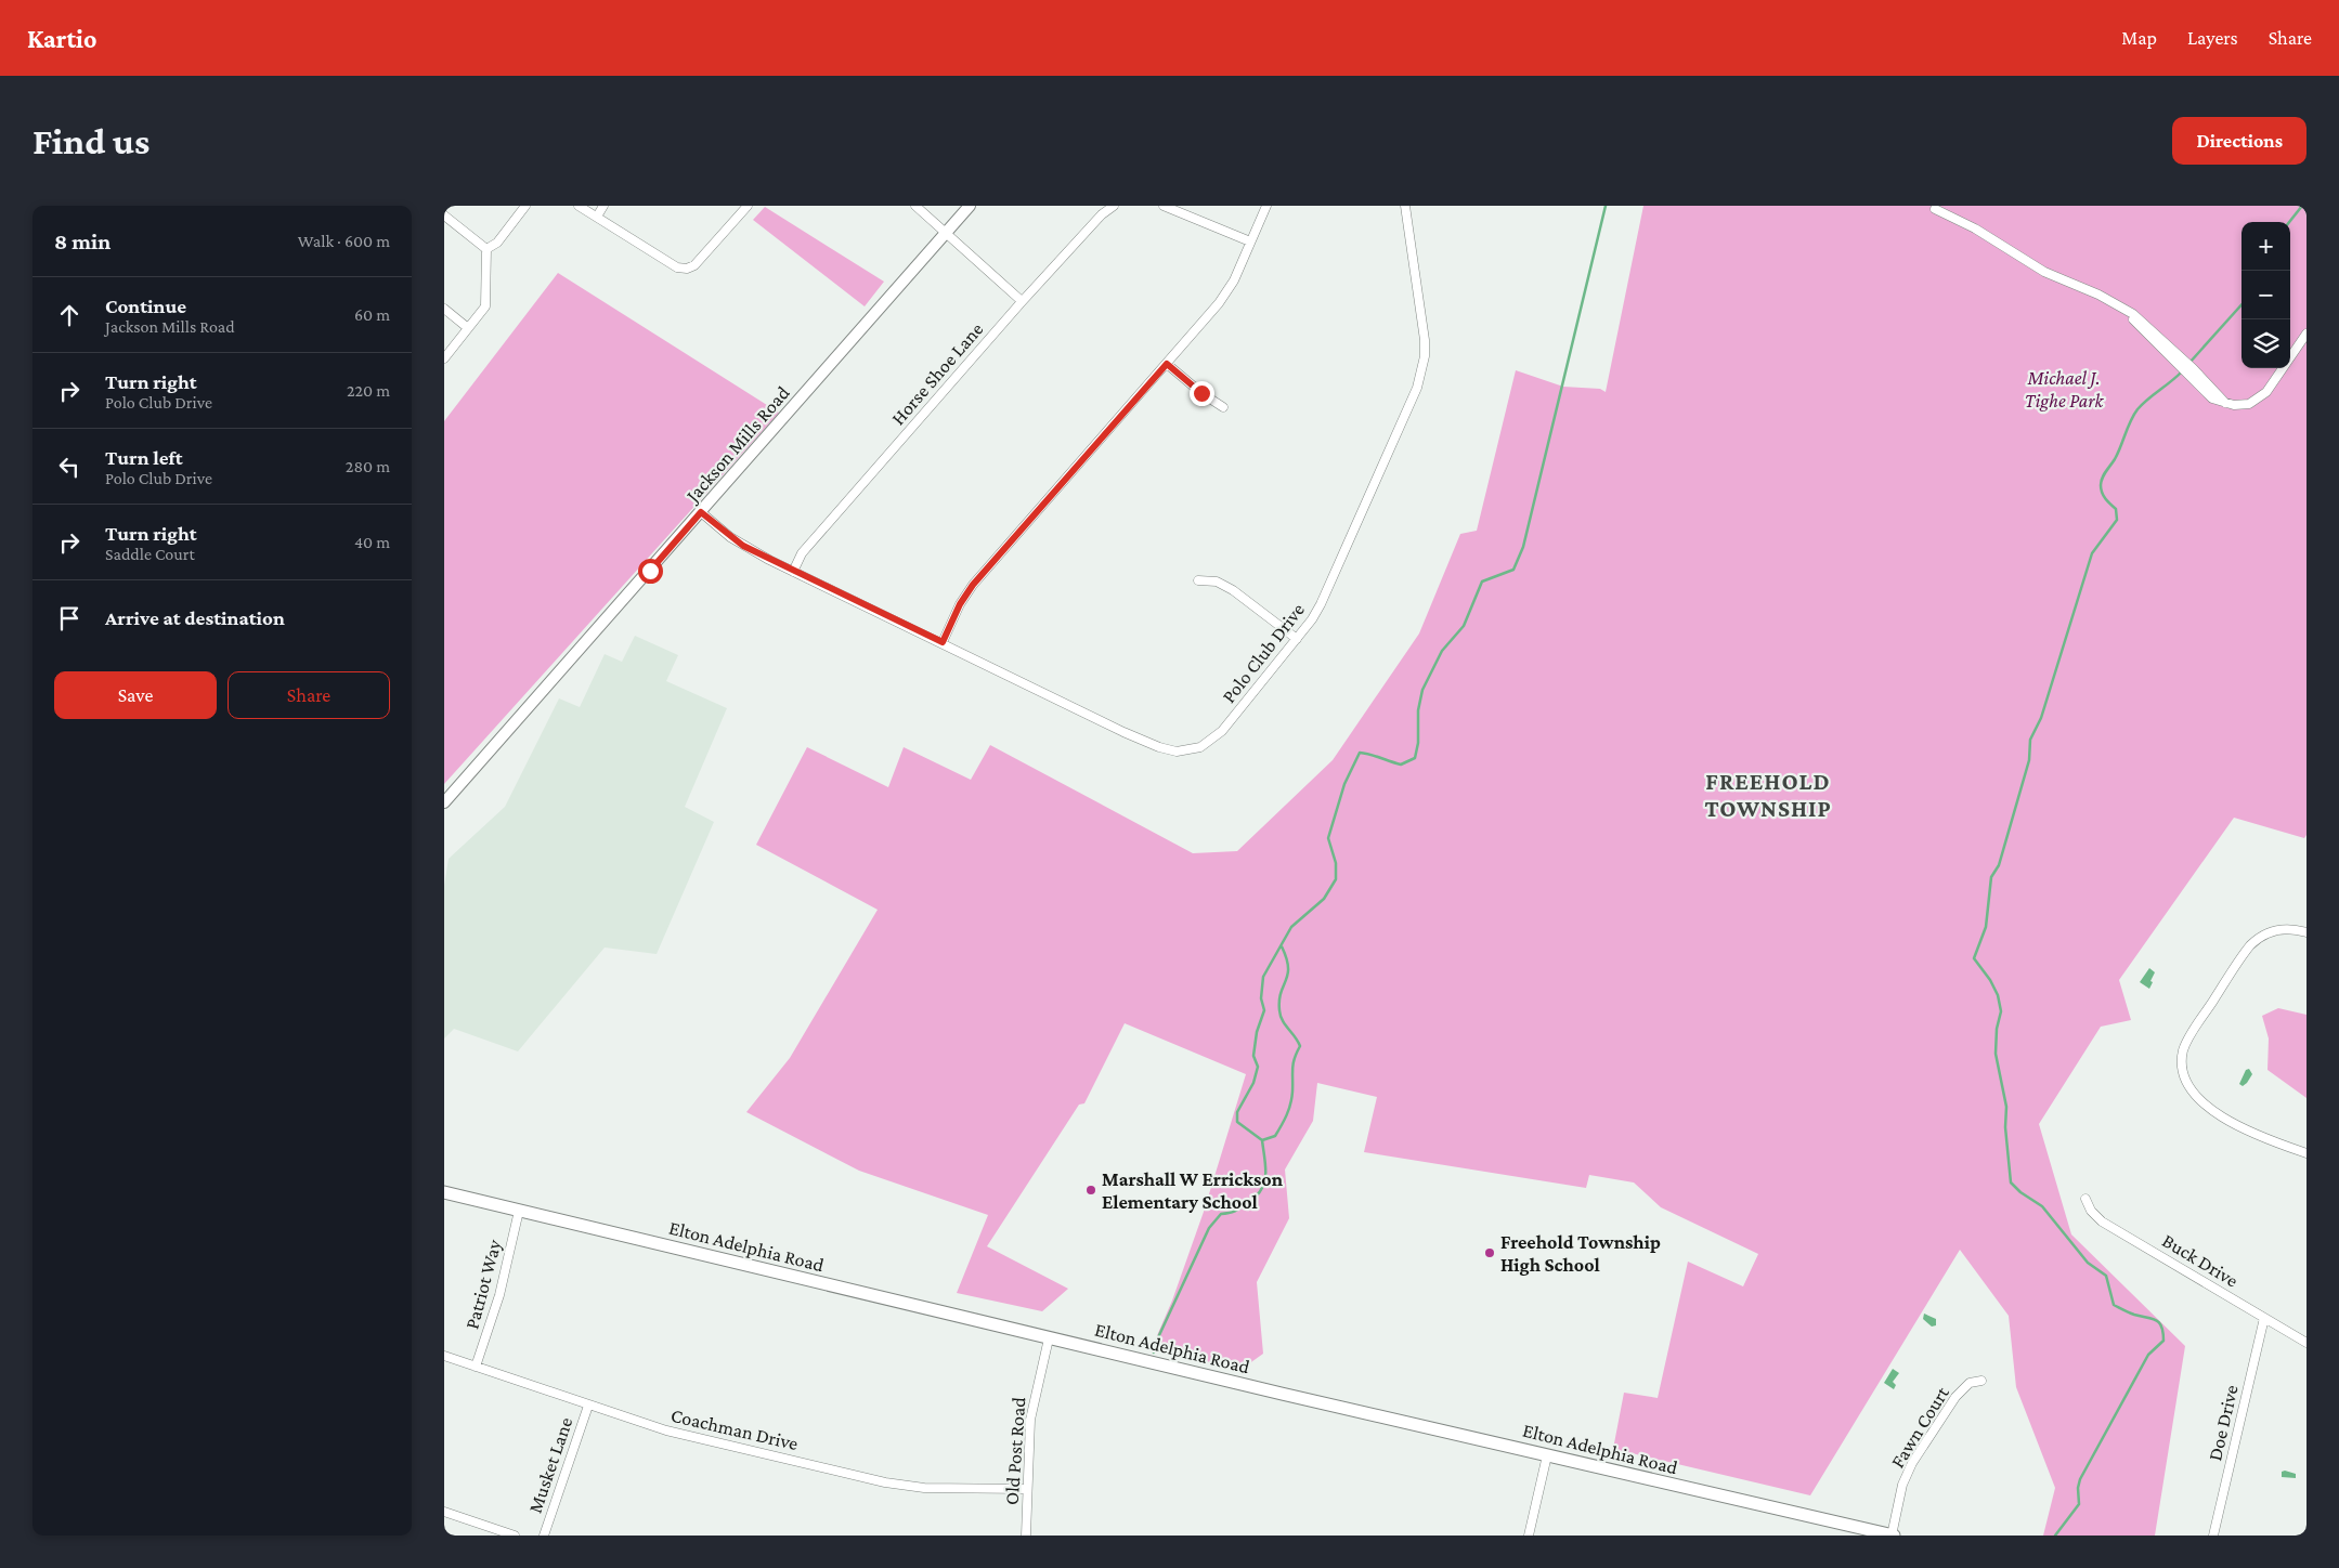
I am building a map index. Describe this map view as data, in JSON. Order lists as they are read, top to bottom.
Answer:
{
  "streets": {
    "main road": ["Jackson Mills Road", "Elton Adelphia Road"],
    "street": [
      "Horse Shoe Lane",
      "Polo Club Drive",
      "Buck Drive",
      "Patriot Way",
      "Doe Drive",
      "Fawn Court",
      "Coachman Drive",
      "Old Post Road",
      "Musket Lane"
    ]
  },
  "crossings": [
    ["Horse Shoe Lane", "Polo Club Drive"],
    ["Jackson Mills Road", "Polo Club Drive"],
    ["Elton Adelphia Road", "Patriot Way"],
    ["Elton Adelphia Road", "Fawn Court"],
    ["Elton Adelphia Road", "Old Post Road"],
    ["Buck Drive", "Doe Drive"],
    ["Patriot Way", "Coachman Drive"],
    ["Coachman Drive", "Old Post Road"],
    ["Coachman Drive", "Musket Lane"]
  ],
  "districts": ["FREEHOLD TOWNSHIP"],
  "parks": ["Michael J. Tighe Park"],
  "places": ["Marshall W Errickson Elementary School", "Freehold Township High School"],
  "page": {
    "header": "Kartio",
    "nav": ["Map", "Layers", "Share"],
    "buttons": [
      "Directions",
      ["Save", "Share"]
    ],
    "title": "Find us",
    "heading": ["8 min", "Walk · 600 m"],
    "map_buttons": ["+", "−"],
    "list": [
      ["Continue", "Jackson Mills Road", "60 m"],
      ["Turn right", "Polo Club Drive", "220 m"],
      ["Turn left", "Polo Club Drive", "280 m"],
      ["Turn right", "Saddle Court", "40 m"],
      "Arrive at destination"
    ]
  }
}
